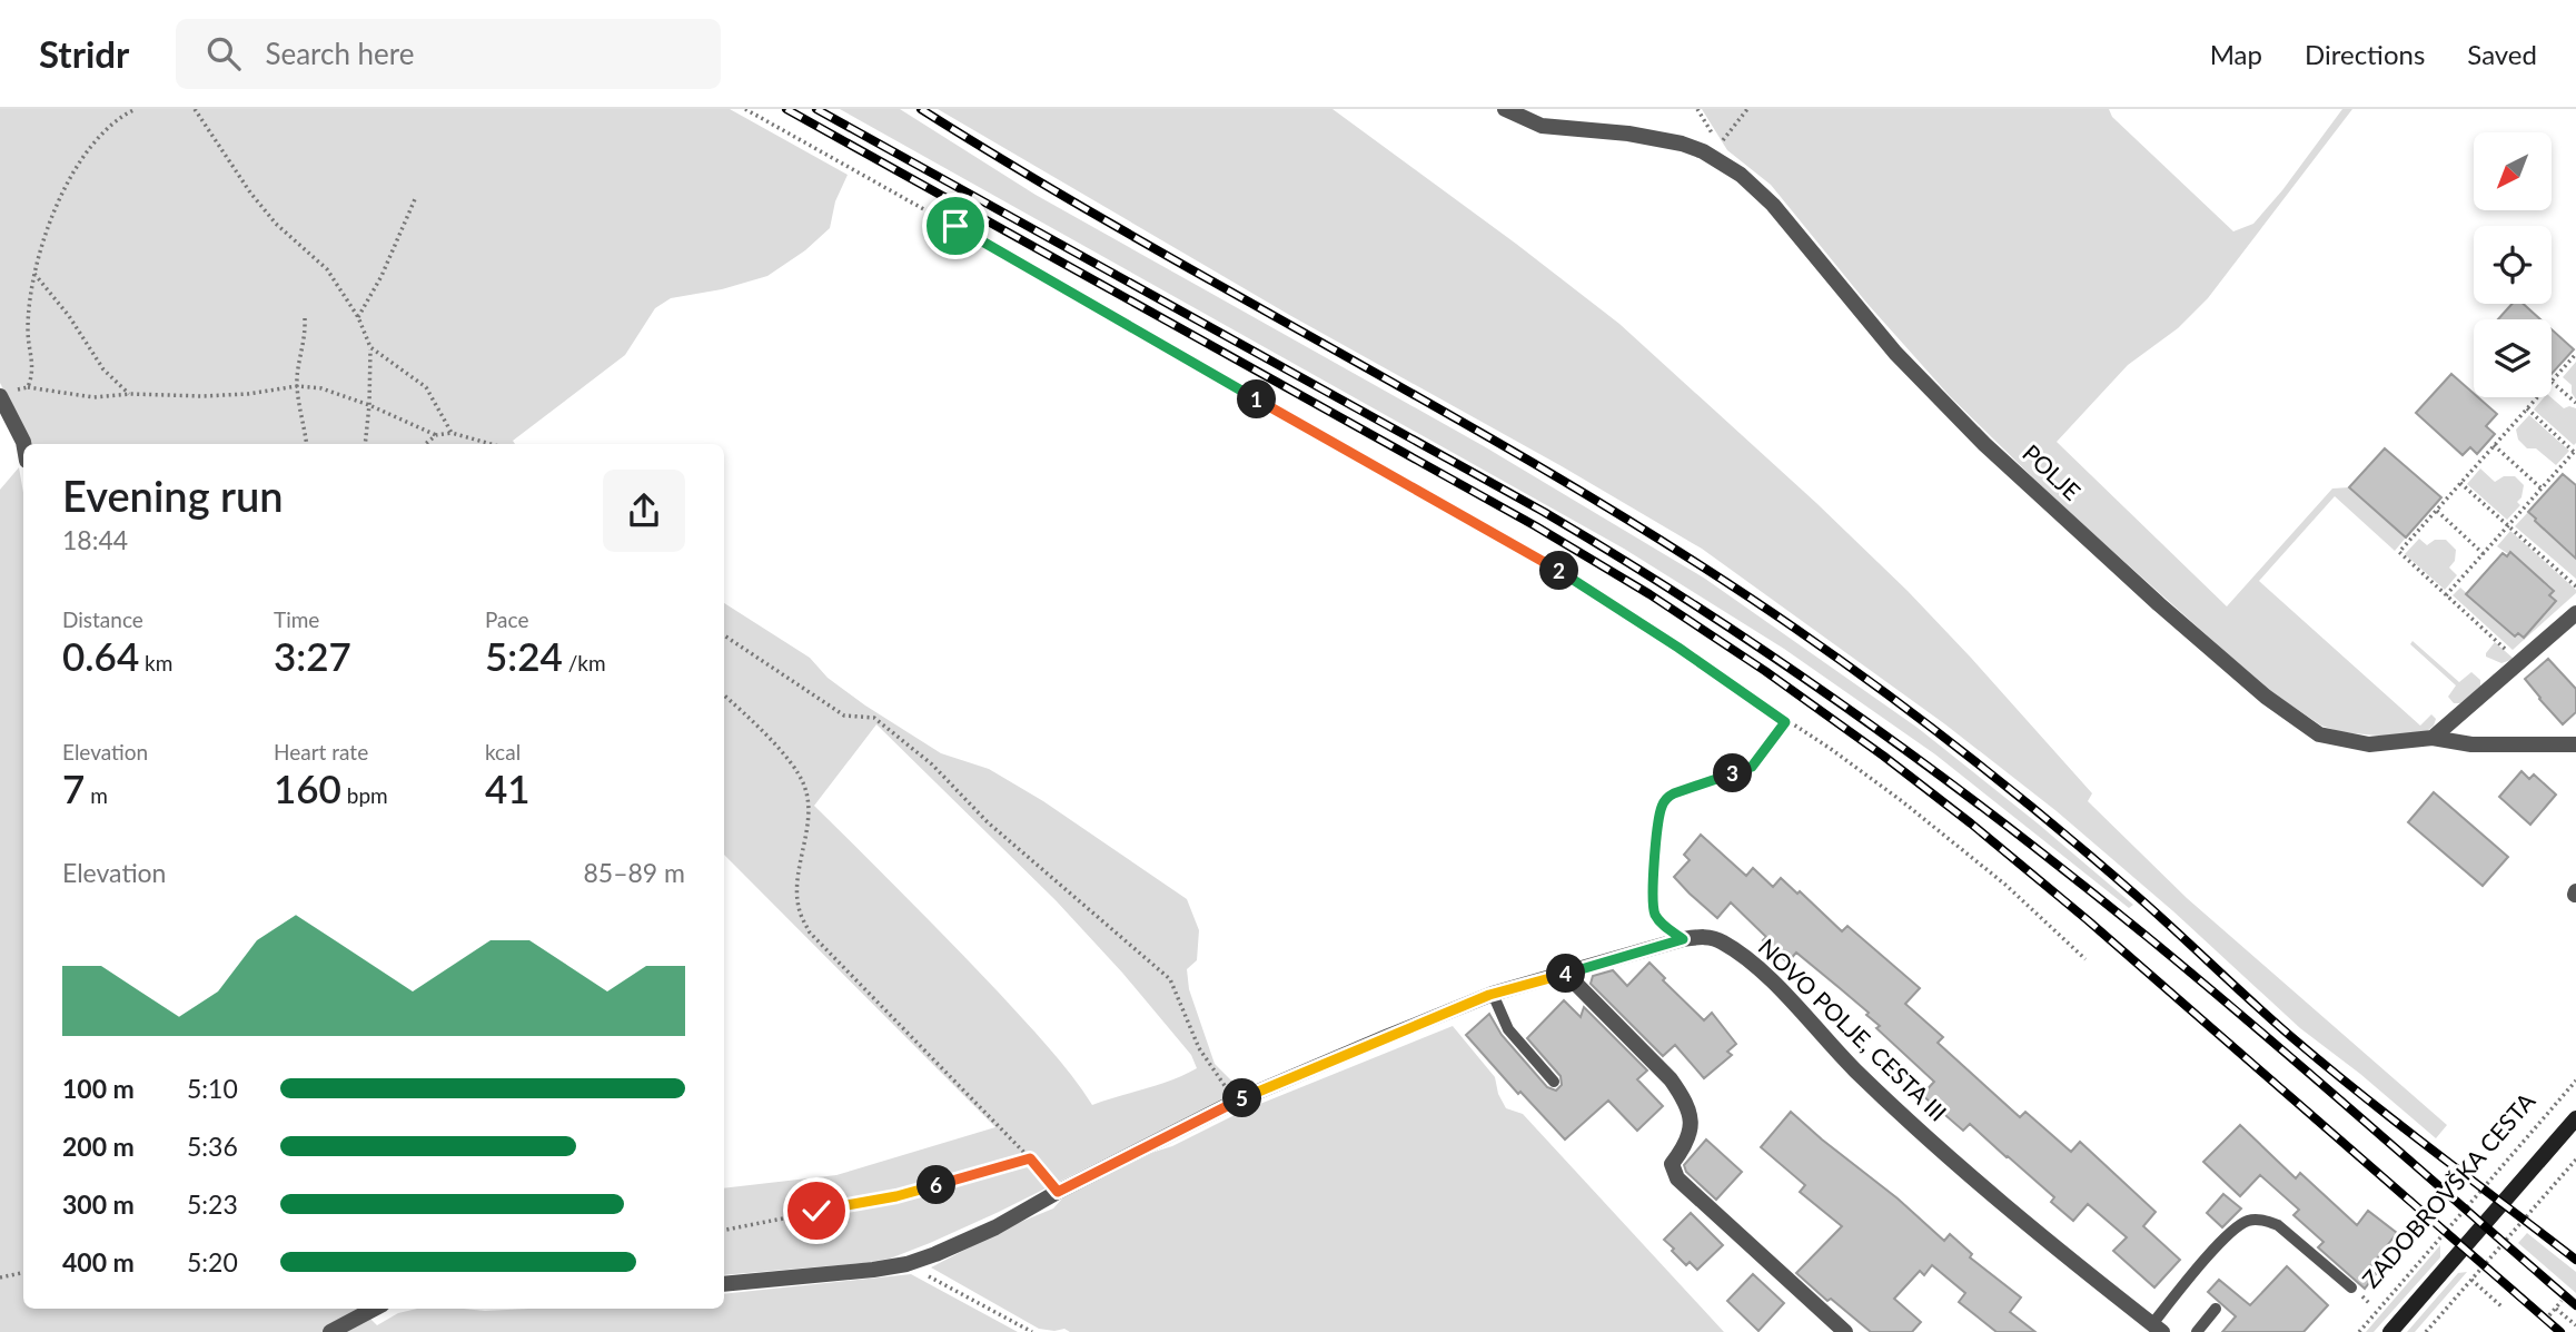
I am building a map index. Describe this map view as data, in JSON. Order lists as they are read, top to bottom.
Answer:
{
  "streets": {
    "main road": ["ZADOBROVŠKA CESTA"],
    "street": ["POLJE", "NOVO POLJE, CESTA III"]
  },
  "north": "bottom left",
  "page": {
    "header": "Stridr",
    "search": "Search here",
    "nav": ["Map", "Directions", "Saved"],
    "pins": [
      "1",
      "2",
      "3",
      "4",
      "5",
      "6"
    ],
    "heading": ["Evening run", "18:44"],
    "stats": [
      ["Distance", "0.64 km"],
      ["Time", "3:27"],
      ["Pace", "5:24 /km"],
      ["Elevation", "7 m"],
      ["Heart rate", "160 bpm"],
      ["kcal", "41"]
    ],
    "chart": ["Elevation", "85–89 m"],
    "list": [
      {
        "name": "100 m",
        "note": "5:10"
      },
      {
        "name": "200 m",
        "note": "5:36"
      },
      {
        "name": "300 m",
        "note": "5:23"
      },
      {
        "name": "400 m",
        "note": "5:20"
      }
    ]
  }
}
